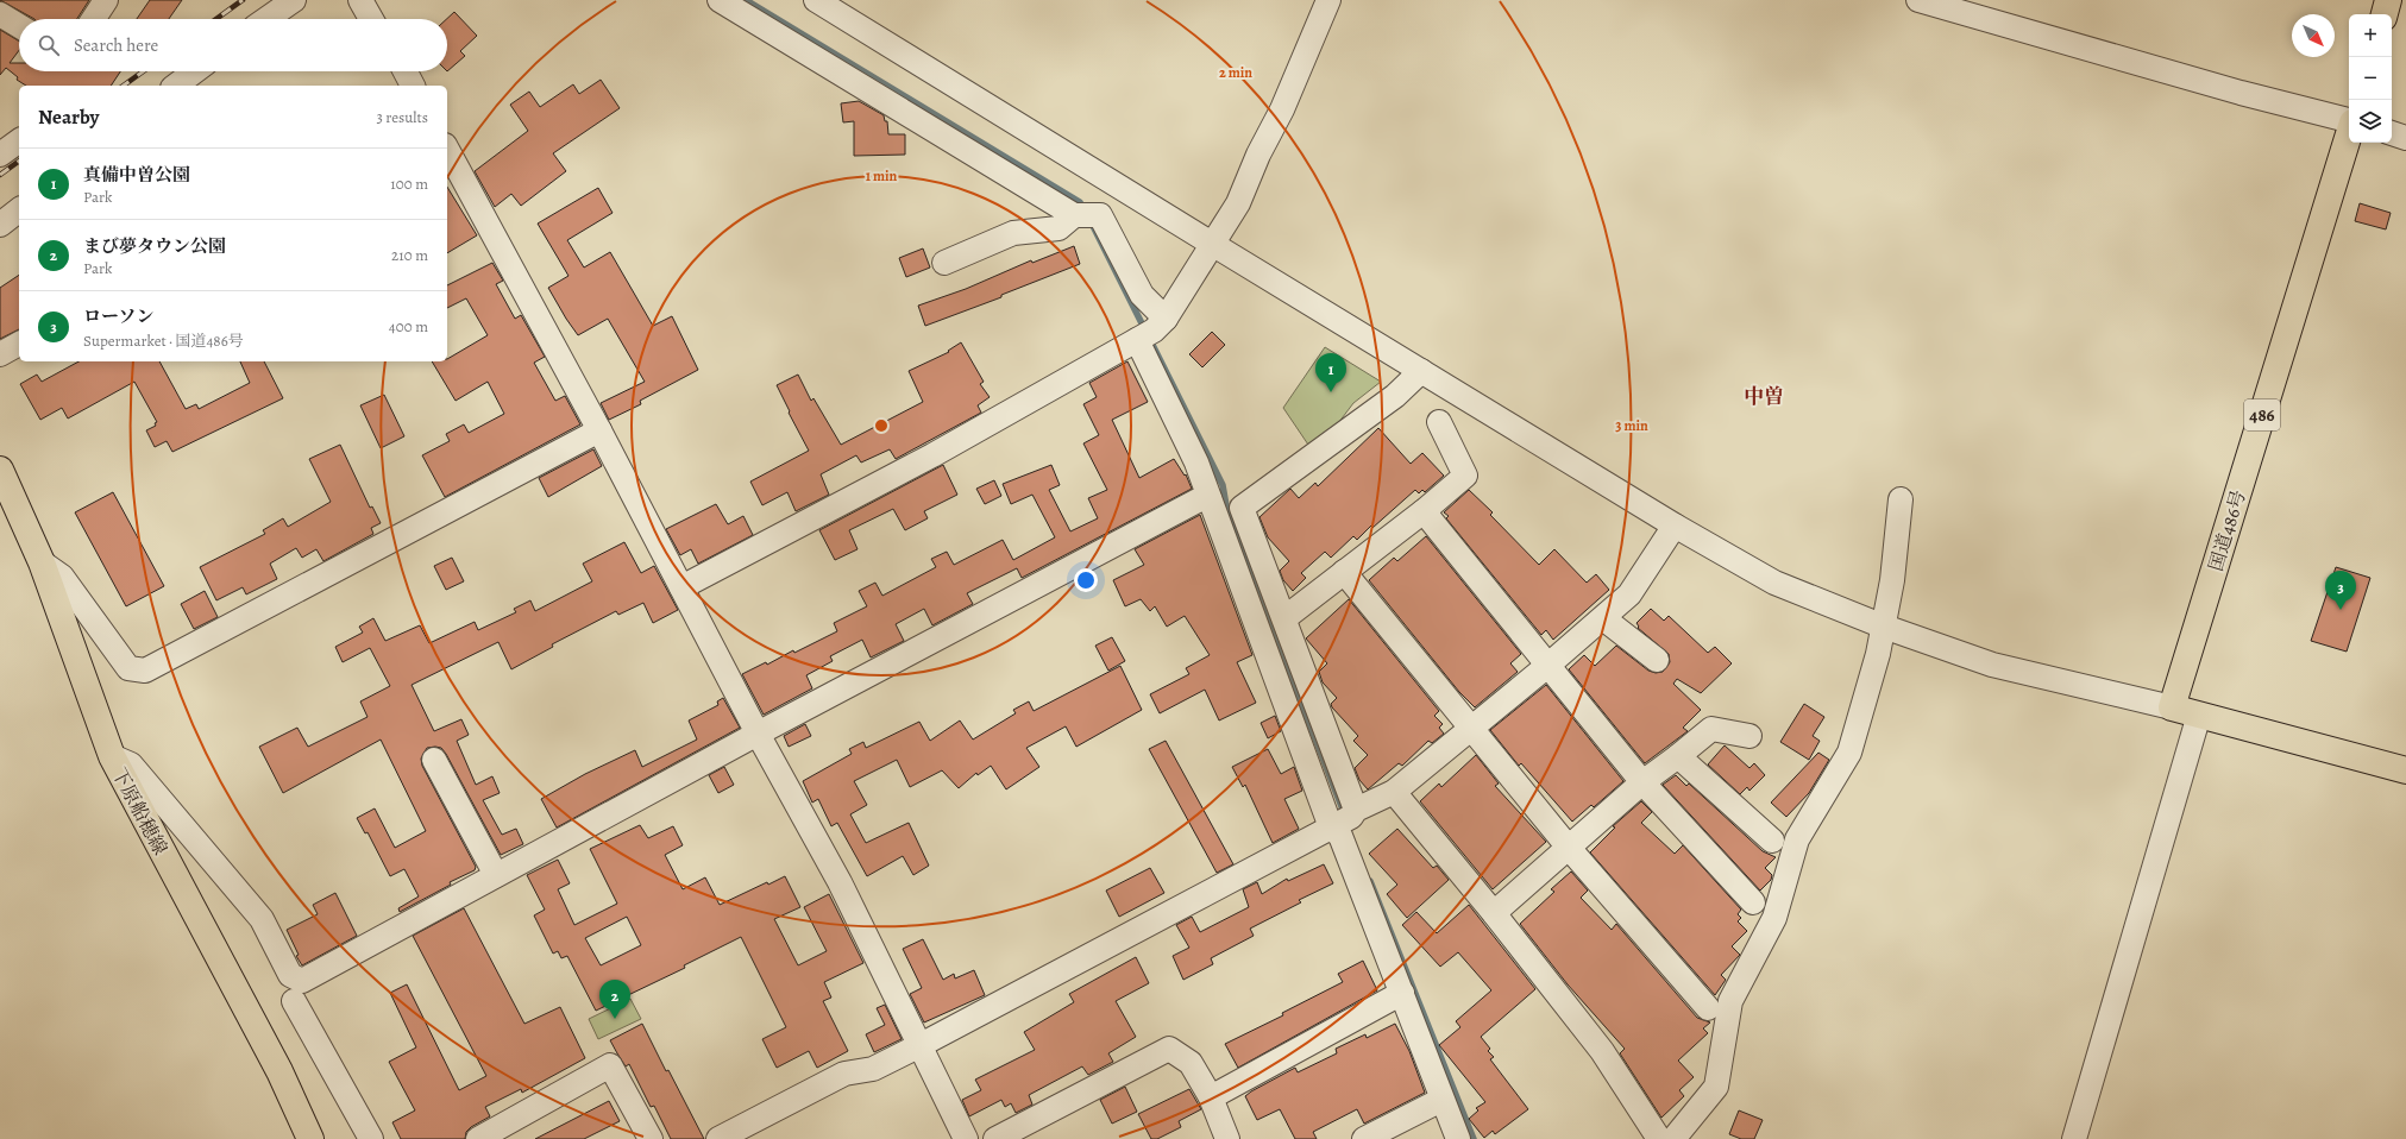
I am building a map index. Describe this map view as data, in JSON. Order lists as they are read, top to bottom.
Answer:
{
  "streets": {
    "main road": ["486", "国道486号", "下原船穂線"]
  },
  "districts": ["中曽"],
  "north": "bottom right",
  "page": {
    "map_buttons": ["+", "−"],
    "search": "Search here",
    "heading": ["Nearby", "3 results"],
    "list": [
      {
        "mark": "1",
        "name": "真備中曽公園",
        "note": "Park",
        "value": "100 m"
      },
      {
        "mark": "2",
        "name": "まび夢タウン公園",
        "note": "Park",
        "value": "210 m"
      },
      {
        "mark": "3",
        "name": "ローソン",
        "note": "Supermarket · 国道486号",
        "value": "400 m"
      }
    ],
    "pins": ["1", "3", "2"]
  },
  "rings": ["2 min", "1 min", "3 min"]
}
